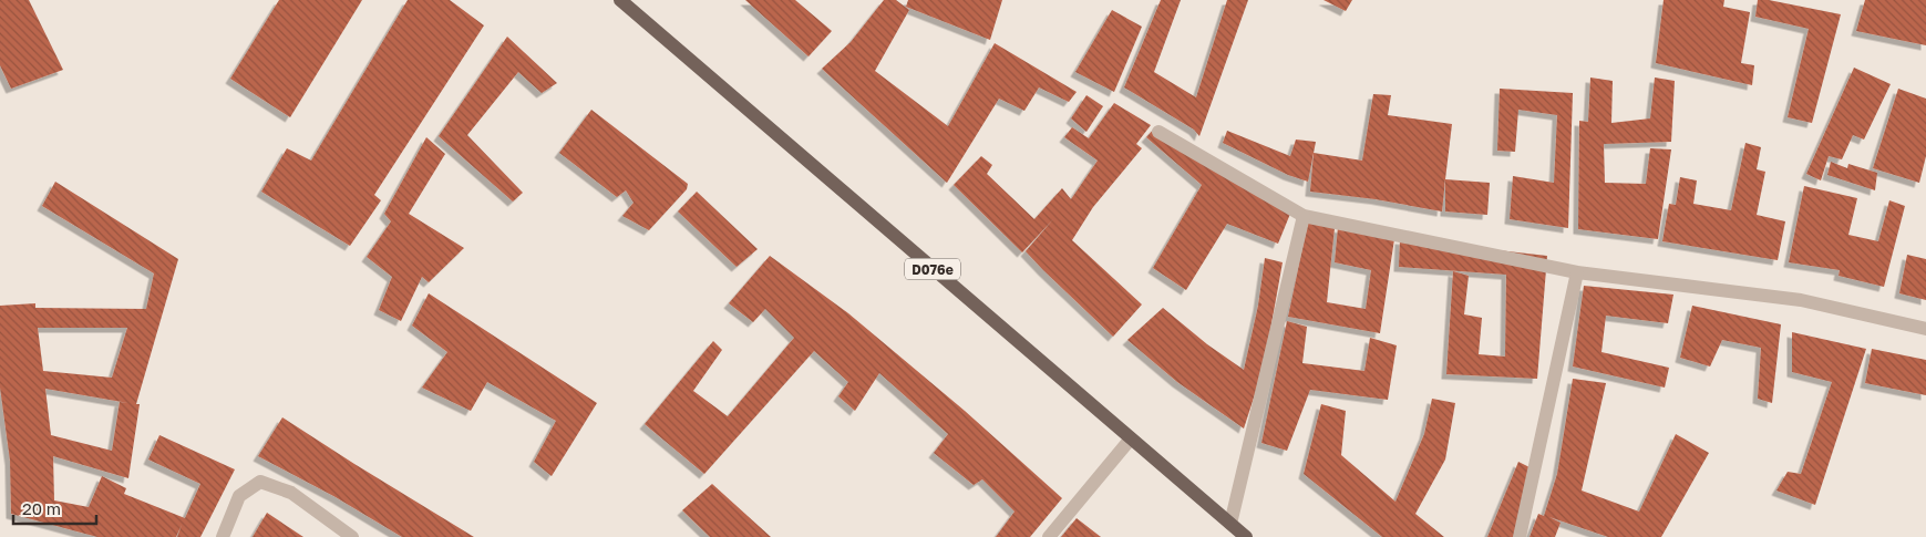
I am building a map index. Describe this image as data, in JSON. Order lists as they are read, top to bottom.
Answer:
{
  "streets": {
    "main road": ["D076e"]
  },
  "scale_bar": "20 m"
}
